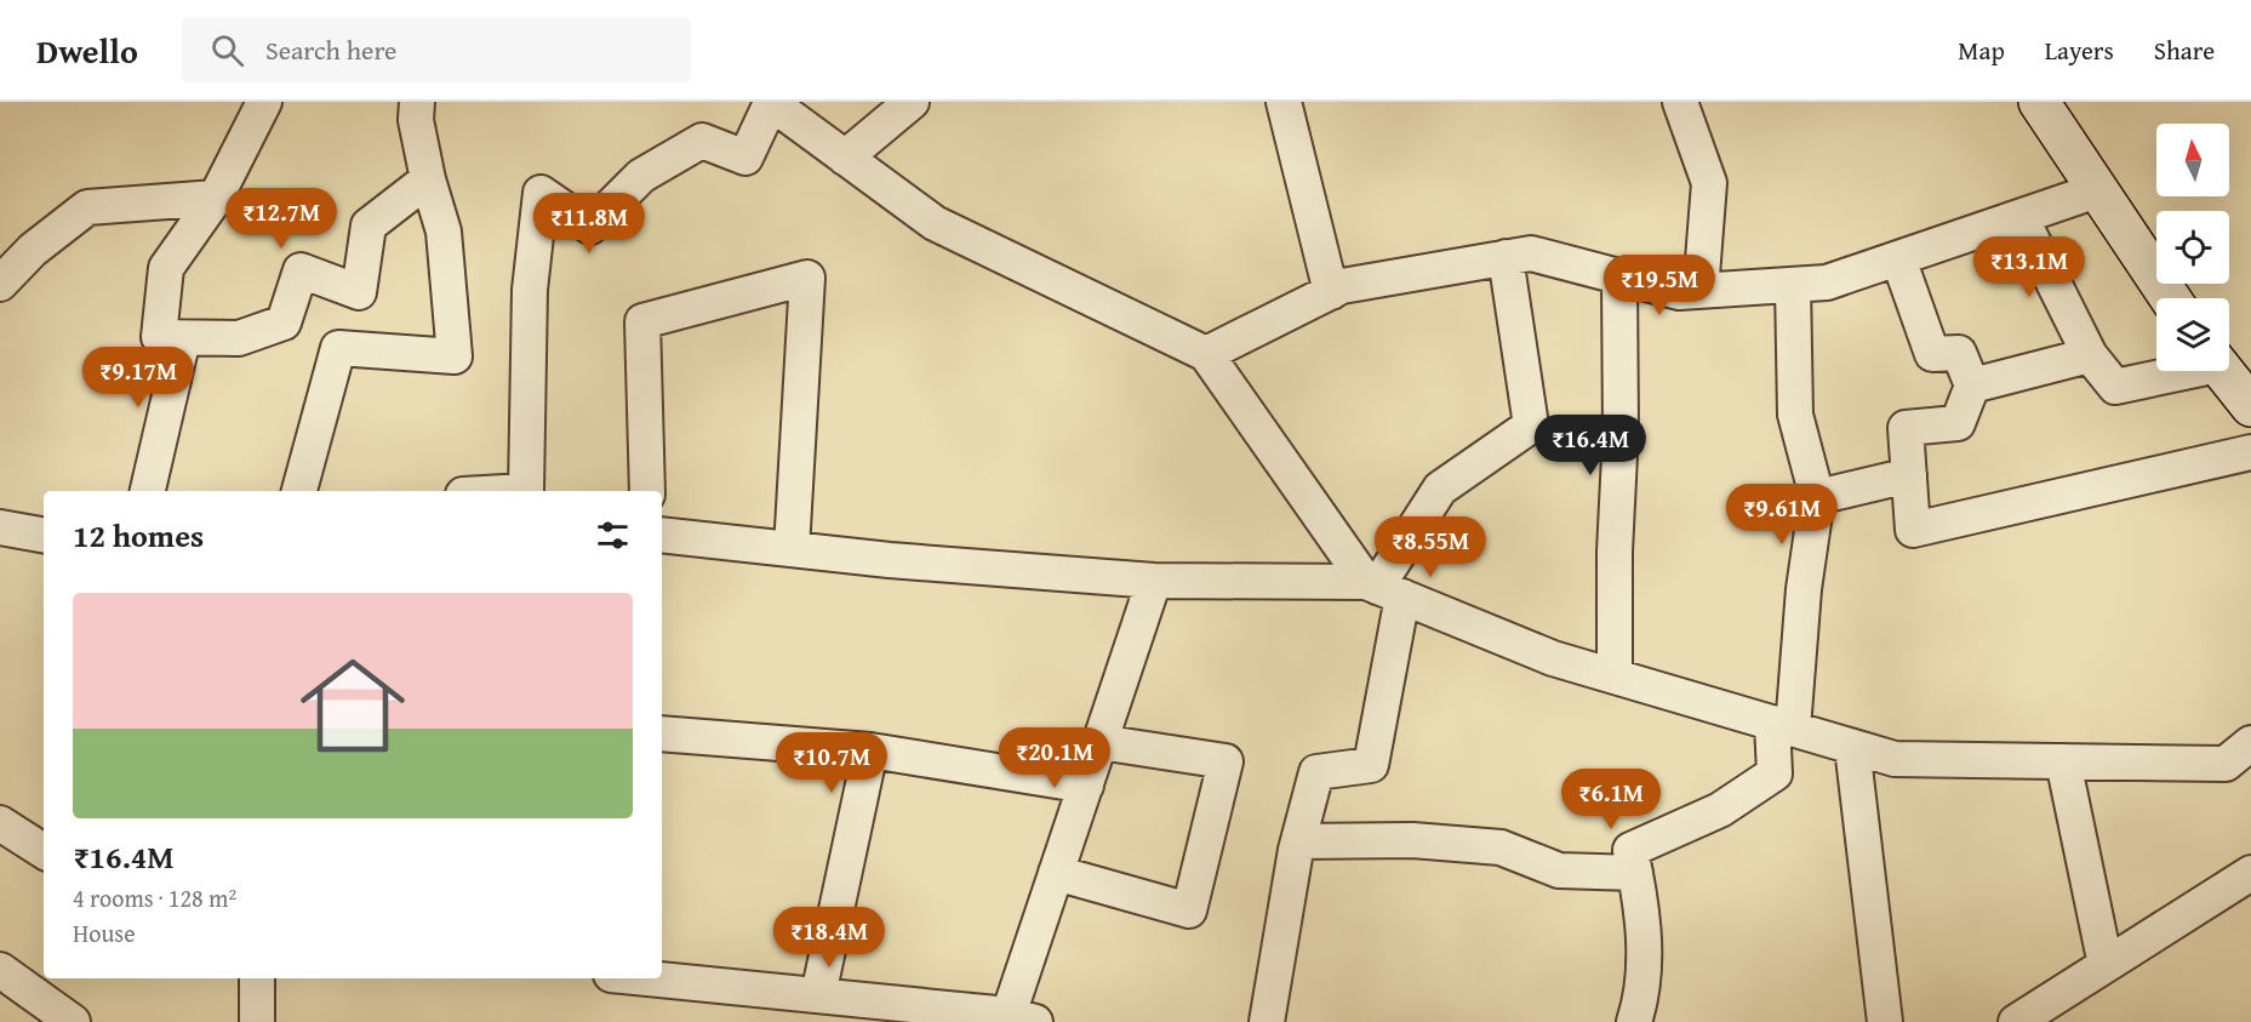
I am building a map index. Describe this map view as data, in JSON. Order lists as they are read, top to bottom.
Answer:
{
  "north": "top",
  "page": {
    "header": "Dwello",
    "search": "Search here",
    "nav": ["Map", "Layers", "Share"],
    "price": [
      "₹12.7M",
      "₹11.8M",
      "₹13.1M",
      "₹19.5M",
      "₹9.17M",
      "₹16.4M",
      "₹9.61M",
      "₹8.55M",
      "₹20.1M",
      "₹10.7M",
      "₹6.1M",
      "₹18.4M"
    ],
    "heading": "12 homes",
    "list": [
      {
        "name": "₹16.4M",
        "note": "4 rooms · 128 m² · House"
      }
    ]
  }
}
